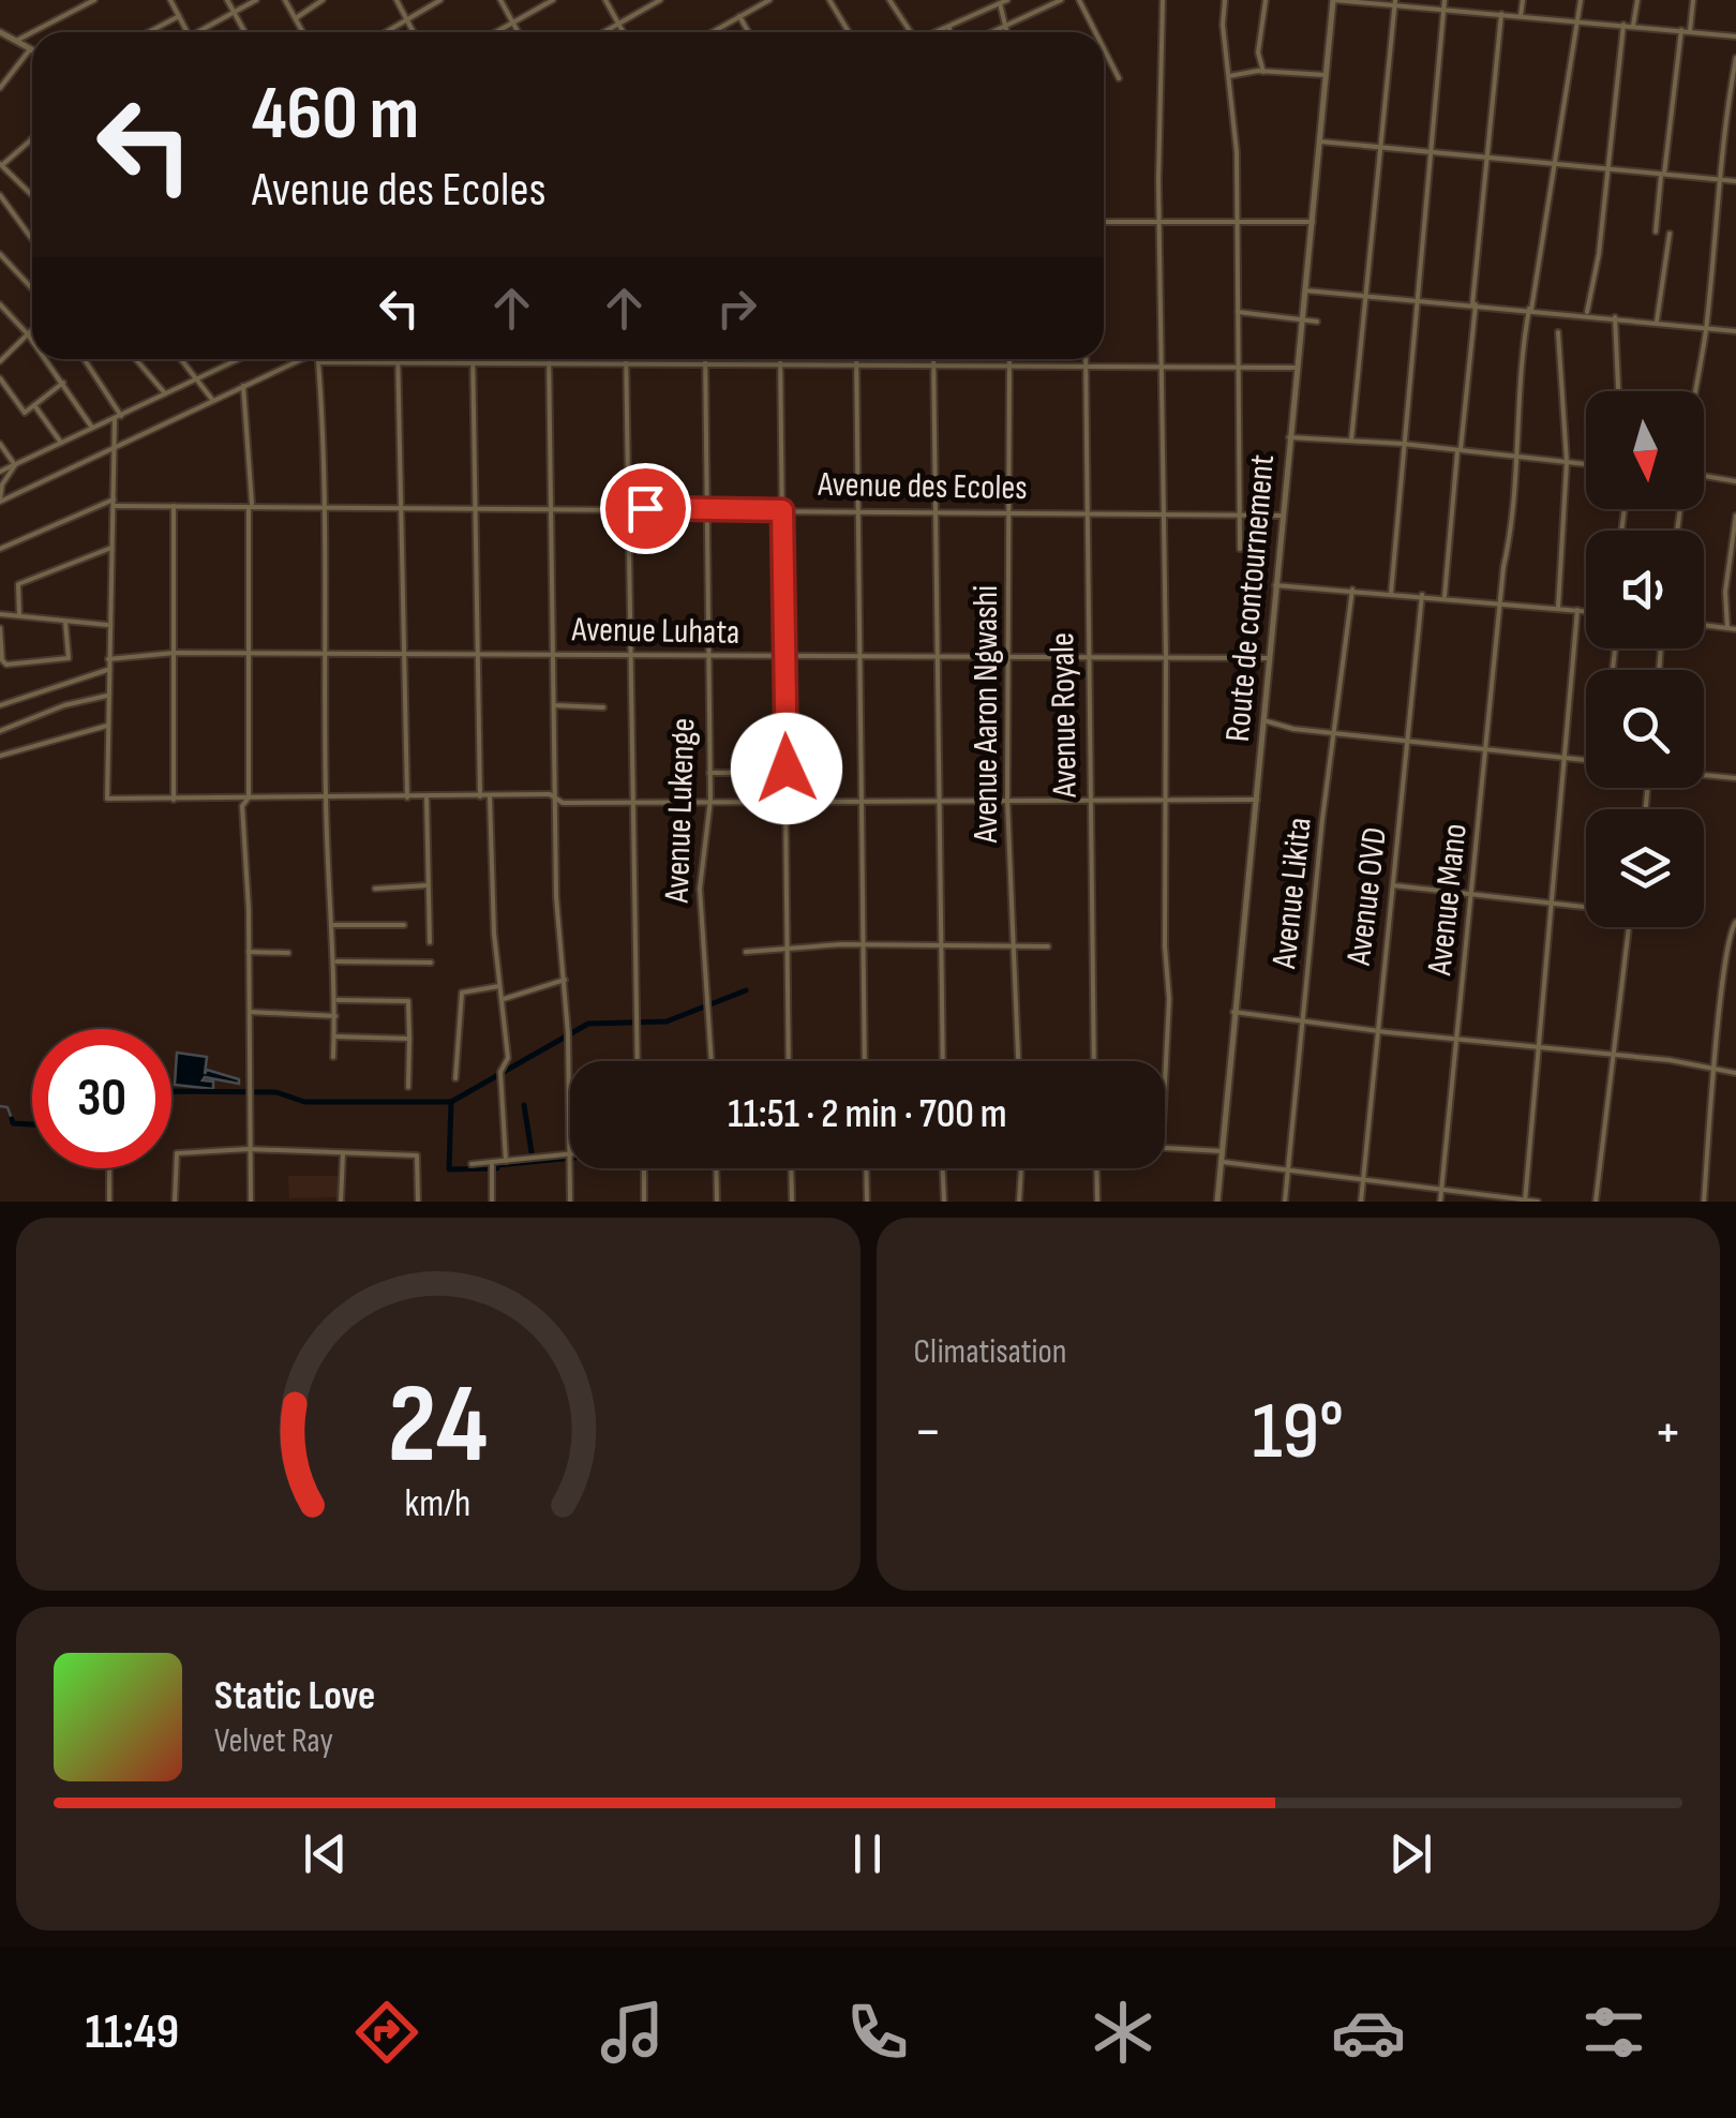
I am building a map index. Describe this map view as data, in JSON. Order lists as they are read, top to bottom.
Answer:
{
  "streets": {
    "street": [
      "Avenue des Ecoles",
      "Route de contournement",
      "Avenue Luhata",
      "Avenue Aaron Ngwashi",
      "Avenue Royale",
      "Avenue Lukenge",
      "Avenue Likita",
      "Avenue OVD",
      "Avenue Mano"
    ]
  },
  "crossings": [
    ["Avenue des Ecoles", "Route de contournement"],
    ["Avenue des Ecoles", "Avenue Aaron Ngwashi"],
    ["Avenue des Ecoles", "Avenue Royale"],
    ["Avenue des Ecoles", "Avenue Lukenge"],
    ["Route de contournement", "Avenue Luhata"],
    ["Avenue Luhata", "Avenue Aaron Ngwashi"],
    ["Avenue Luhata", "Avenue Royale"],
    ["Avenue Luhata", "Avenue Lukenge"]
  ],
  "north": "bottom",
  "page": {
    "turn": ["460 m", "Avenue des Ecoles"],
    "limit": "30",
    "trip": "11:51 · 2 min · 700 m",
    "tile": "Climatisation",
    "heat": ["−", "19°", "+"],
    "song": ["Static Love", "Velvet Ray"],
    "tabs": "11:49",
    "gauge": ["24", "km/h"]
  }
}
